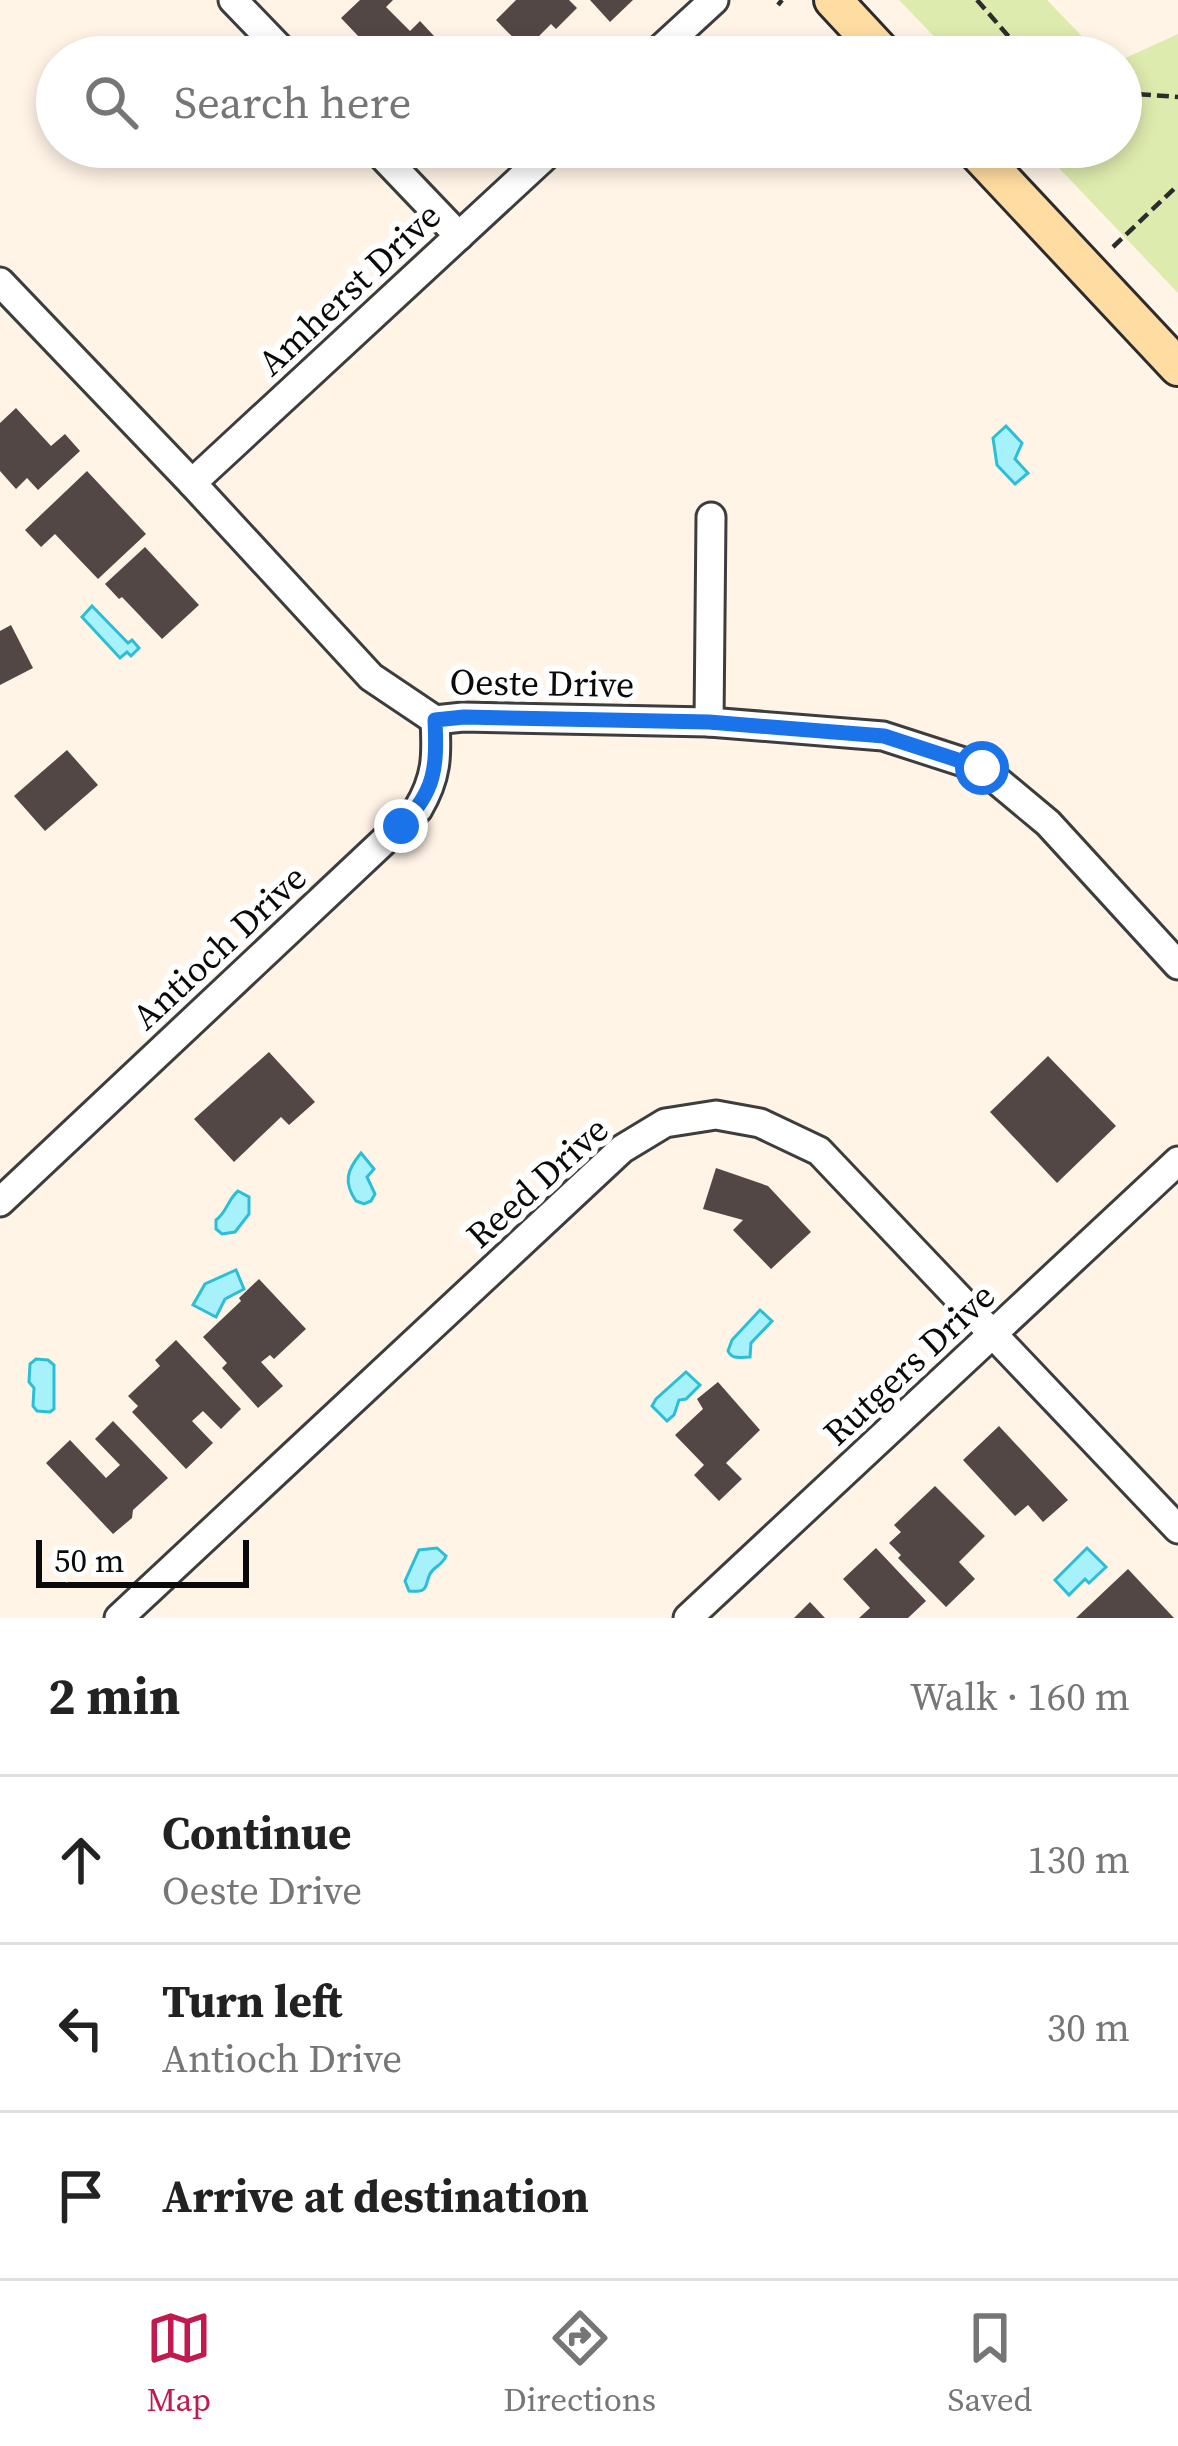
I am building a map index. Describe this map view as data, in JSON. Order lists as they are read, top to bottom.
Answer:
{
  "streets": {
    "street": [
      "Amherst Drive",
      "Oeste Drive",
      "Antioch Drive",
      "Reed Drive",
      "Rutgers Drive"
    ]
  },
  "crossings": [
    ["Amherst Drive", "Oeste Drive"],
    ["Oeste Drive", "Antioch Drive"],
    ["Reed Drive", "Rutgers Drive"]
  ],
  "scale_bar": "50 m",
  "page": {
    "search": "Search here",
    "scale": "50 m",
    "heading": ["2 min", "Walk · 160 m"],
    "list": [
      ["Continue", "Oeste Drive", "130 m"],
      ["Turn left", "Antioch Drive", "30 m"],
      "Arrive at destination"
    ],
    "nav": ["Map", "Directions", "Saved"]
  }
}
